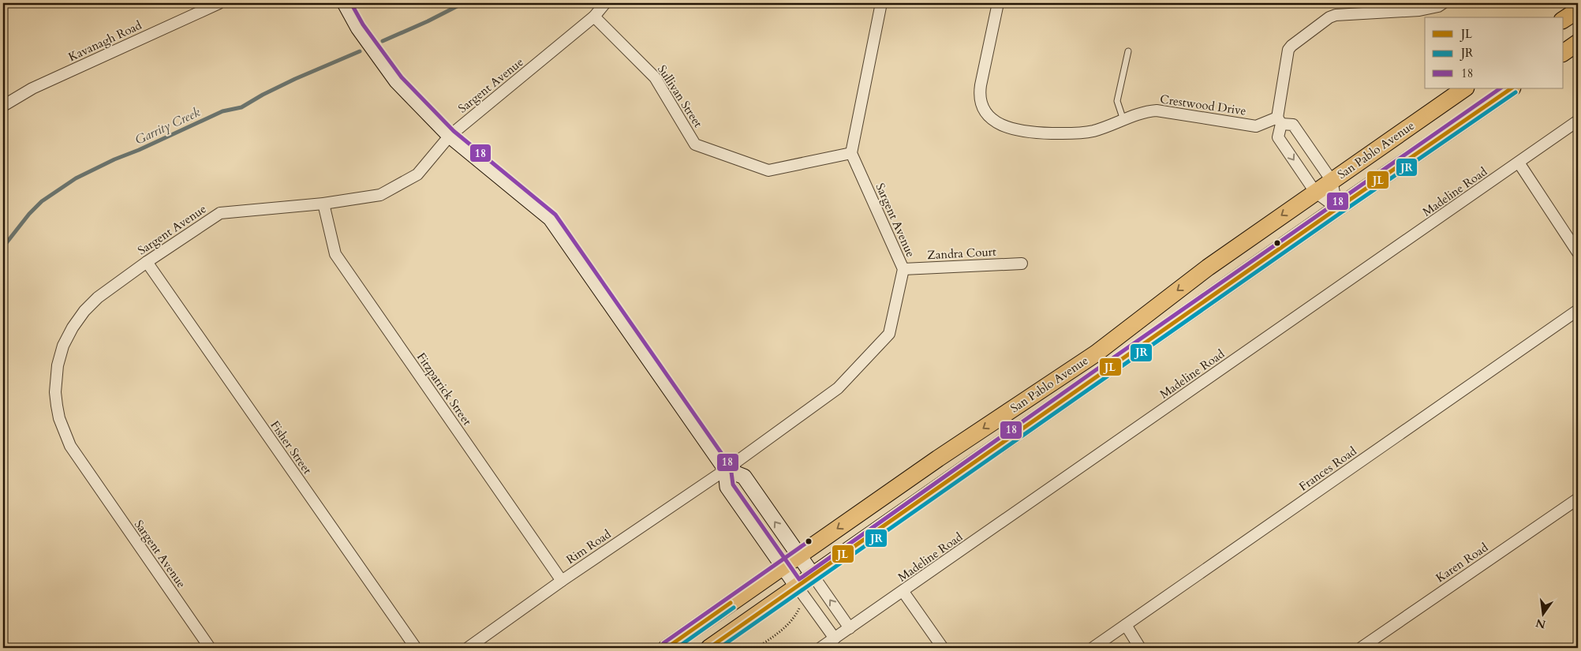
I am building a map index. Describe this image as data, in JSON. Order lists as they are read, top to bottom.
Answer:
{
  "streets": {
    "main road": ["San Pablo Avenue"],
    "street": [
      "Kavanagh Road",
      "Sargent Avenue",
      "Sullivan Street",
      "Crestwood Drive",
      "Madeline Road",
      "Zandra Court",
      "Fitzpatrick Street",
      "Fisher Street",
      "Frances Road",
      "Rim Road",
      "Karen Road"
    ]
  },
  "crossings": [
    ["Sargent Avenue", "Sullivan Street"],
    ["Sargent Avenue", "Zandra Court"],
    ["Sargent Avenue", "Fitzpatrick Street"],
    ["Sargent Avenue", "Fisher Street"],
    ["Sargent Avenue", "Rim Road"],
    ["Fitzpatrick Street", "Rim Road"]
  ],
  "water": ["Garrity Creek"],
  "lines": ["transit line 18", "transit line JL", "transit line JR"],
  "legend": ["JL", "JR", "18"],
  "north": "bottom"
}
